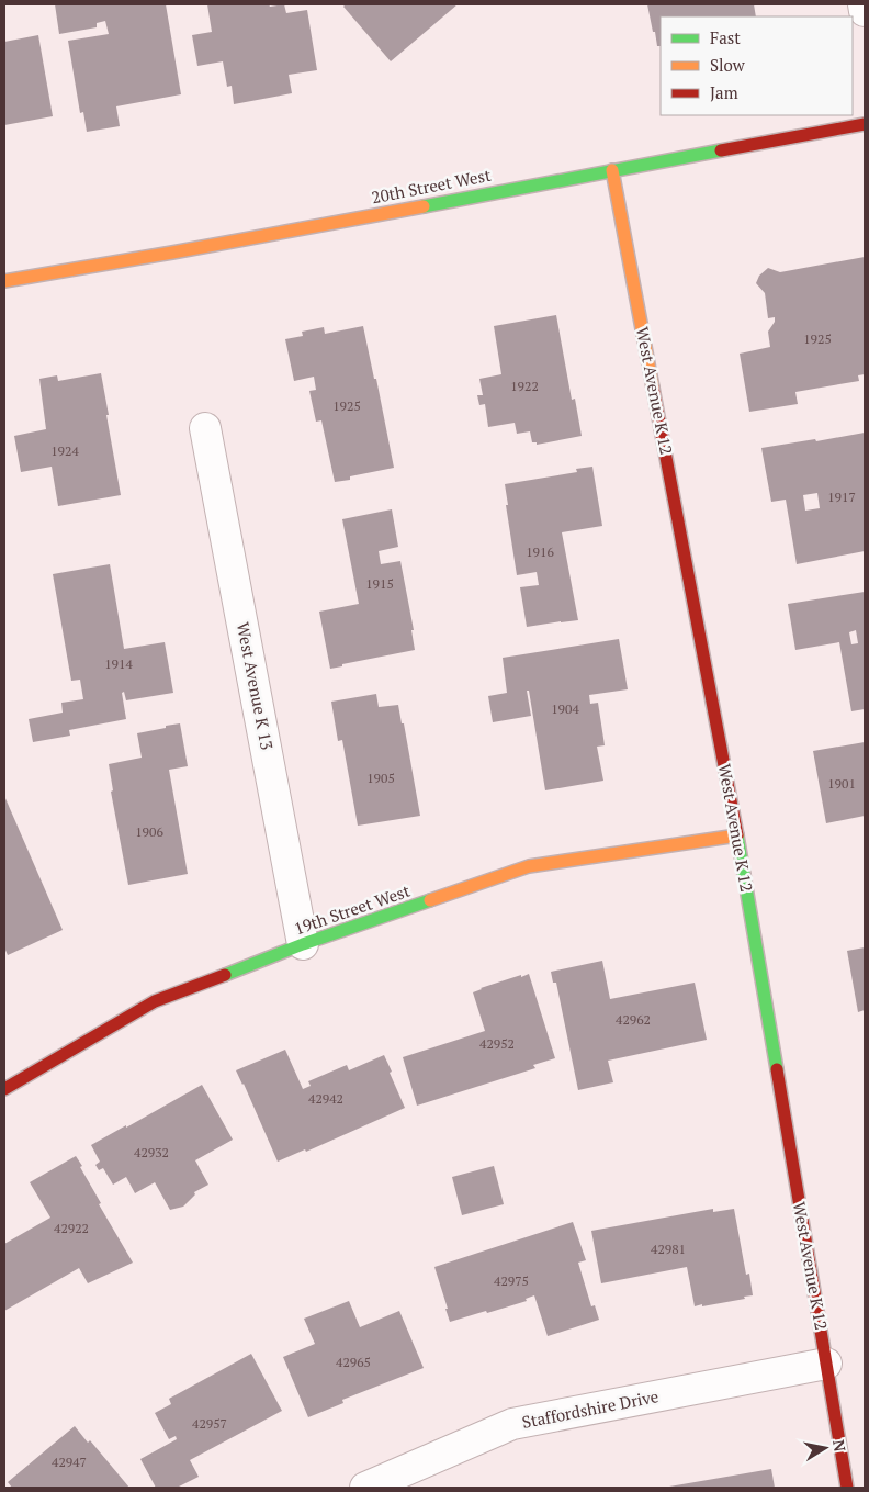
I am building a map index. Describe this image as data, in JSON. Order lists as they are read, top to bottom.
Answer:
{
  "streets": {
    "street": [
      "20th Street West",
      "West Avenue K 12",
      "West Avenue K 13",
      "19th Street West",
      "Staffordshire Drive"
    ]
  },
  "crossings": [
    ["20th Street West", "West Avenue K 12"],
    ["West Avenue K 12", "19th Street West"],
    ["West Avenue K 12", "Staffordshire Drive"],
    ["West Avenue K 13", "19th Street West"]
  ],
  "house_numbers": [
    "1925",
    "1922",
    "1925",
    "1924",
    "1917",
    "1916",
    "1915",
    "1914",
    "1904",
    "1905",
    "1901",
    "1906",
    "42962",
    "42952",
    "42942",
    "42932",
    "42922",
    "42981",
    "42975",
    "42965",
    "42957",
    "42947"
  ],
  "legend": ["Fast", "Slow", "Jam"],
  "north": "right"
}
